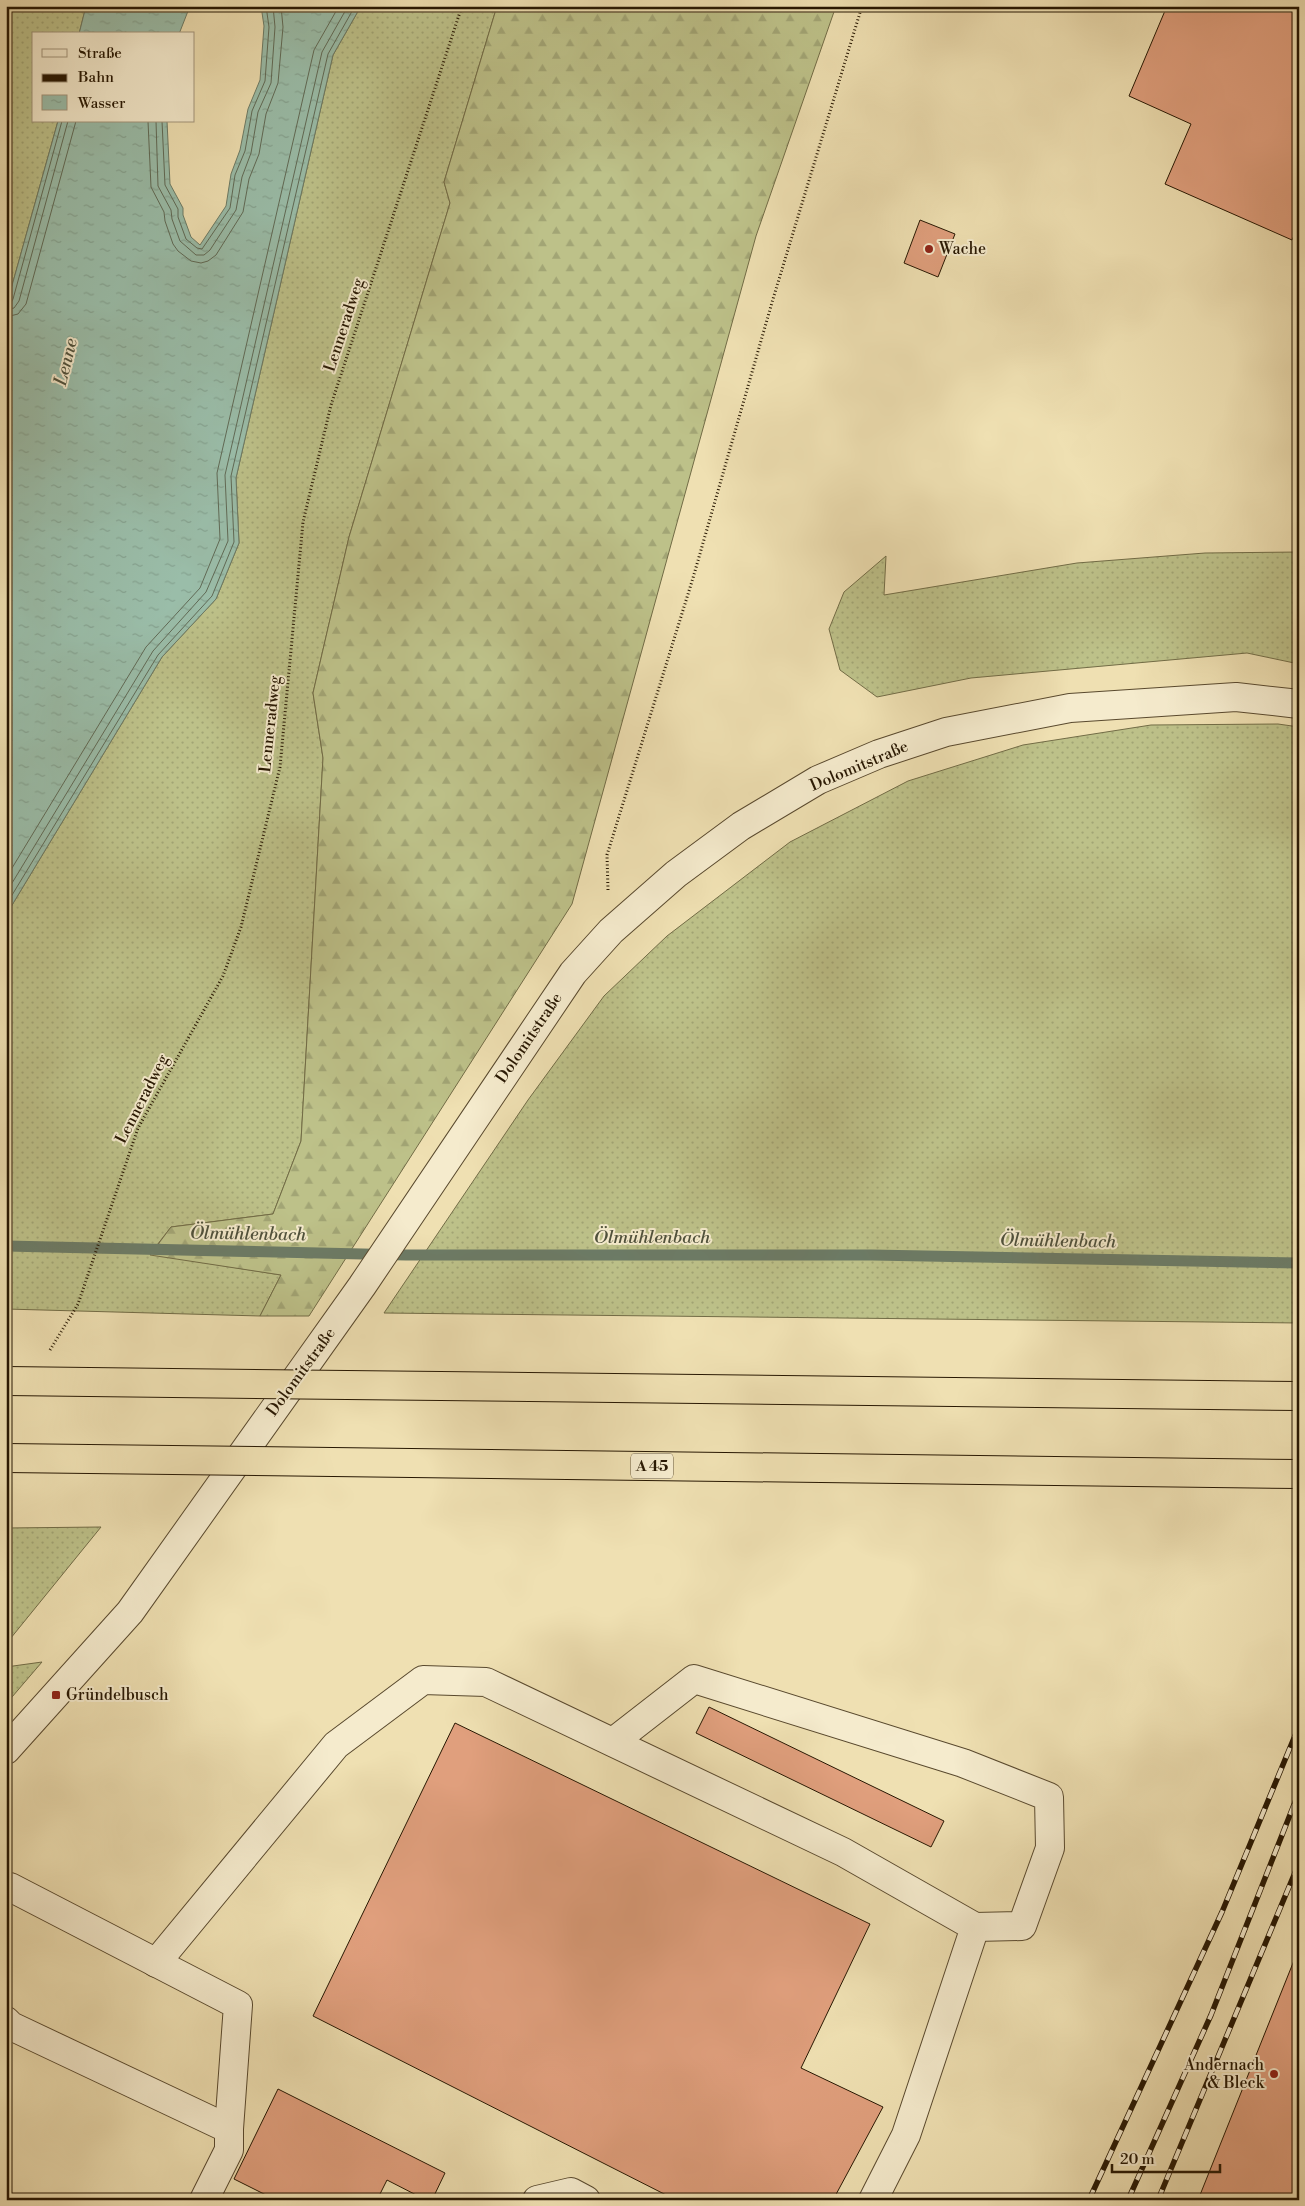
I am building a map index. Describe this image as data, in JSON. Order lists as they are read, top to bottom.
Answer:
{
  "streets": {
    "highway": ["A 45"],
    "street": ["Dolomitstraße"],
    "path": ["Lenneradweg"]
  },
  "water": ["Lenne", "Ölmühlenbach"],
  "places": {
    "other": ["Wache", "Andernach & Bleck"],
    "transit": ["Gründelbusch"]
  },
  "legend": ["Straße", "Bahn", "Wasser"],
  "scale_bar": "20 m"
}
